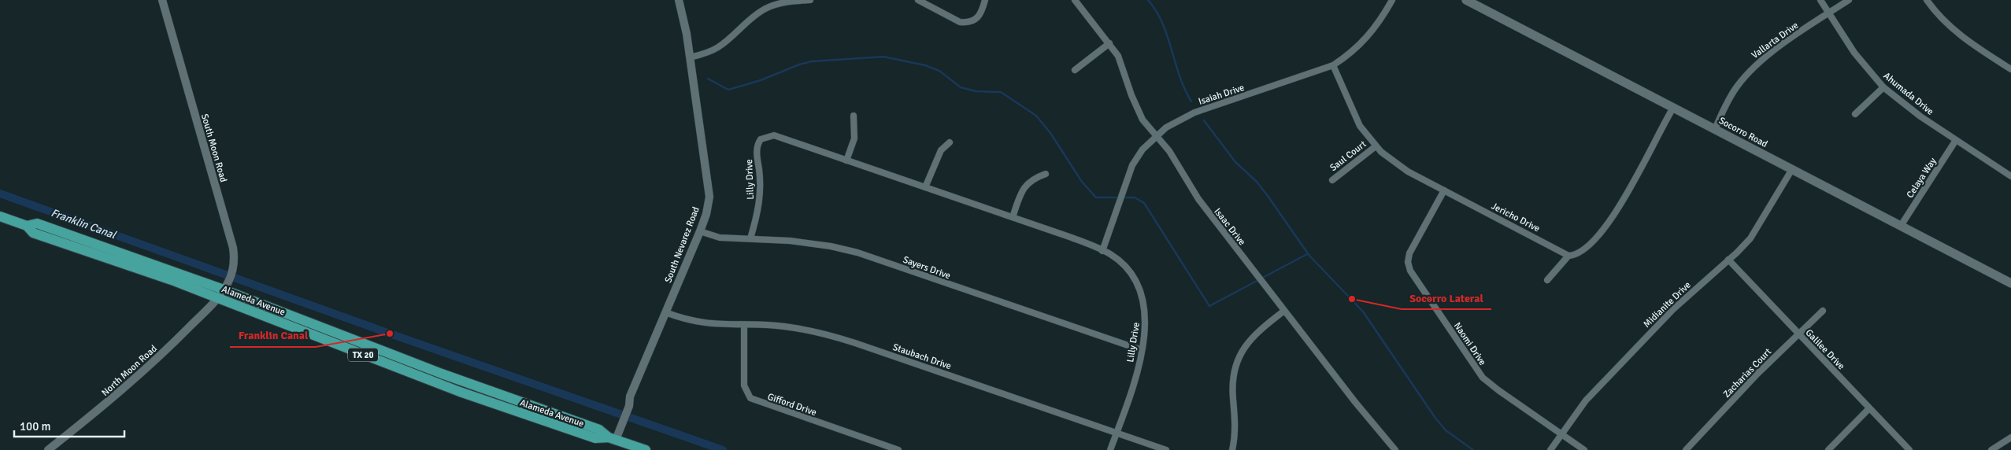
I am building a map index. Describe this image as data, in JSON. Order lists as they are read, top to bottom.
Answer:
{
  "streets": {
    "main road": ["Socorro Road", "Alameda Avenue", "TX 20"],
    "street": [
      "Vallarta Drive",
      "Ahumada Drive",
      "Isaiah Drive",
      "South Moon Road",
      "Saul Court",
      "Celaya Way",
      "Lilly Drive",
      "Jericho Drive",
      "Isaac Drive",
      "South Nevarez Road",
      "Sayers Drive",
      "Midianite Drive",
      "Naomi Drive",
      "Galilee Drive",
      "Staubach Drive",
      "North Moon Road",
      "Zacharias Court",
      "Gifford Drive"
    ]
  },
  "crossings": [
    ["Vallarta Drive", "Ahumada Drive"],
    ["Vallarta Drive", "Socorro Road"],
    ["Ahumada Drive", "Celaya Way"],
    ["Isaiah Drive", "Lilly Drive"],
    ["Isaiah Drive", "Jericho Drive"],
    ["Isaiah Drive", "Isaac Drive"],
    ["Socorro Road", "Celaya Way"],
    ["Socorro Road", "Midianite Drive"],
    ["South Moon Road", "Alameda Avenue"],
    ["South Moon Road", "North Moon Road"],
    ["Saul Court", "Jericho Drive"],
    ["Lilly Drive", "Sayers Drive"],
    ["Lilly Drive", "Staubach Drive"],
    ["Jericho Drive", "Naomi Drive"],
    ["South Nevarez Road", "Sayers Drive"],
    ["South Nevarez Road", "Alameda Avenue"],
    ["South Nevarez Road", "Staubach Drive"],
    ["Alameda Avenue", "North Moon Road"],
    ["Midianite Drive", "Naomi Drive"],
    ["Midianite Drive", "Galilee Drive"],
    ["Galilee Drive", "Zacharias Court"],
    ["Staubach Drive", "Gifford Drive"]
  ],
  "water": ["Franklin Canal"],
  "places": ["Socorro Lateral", "Franklin Canal"],
  "scale_bar": "100 m"
}
